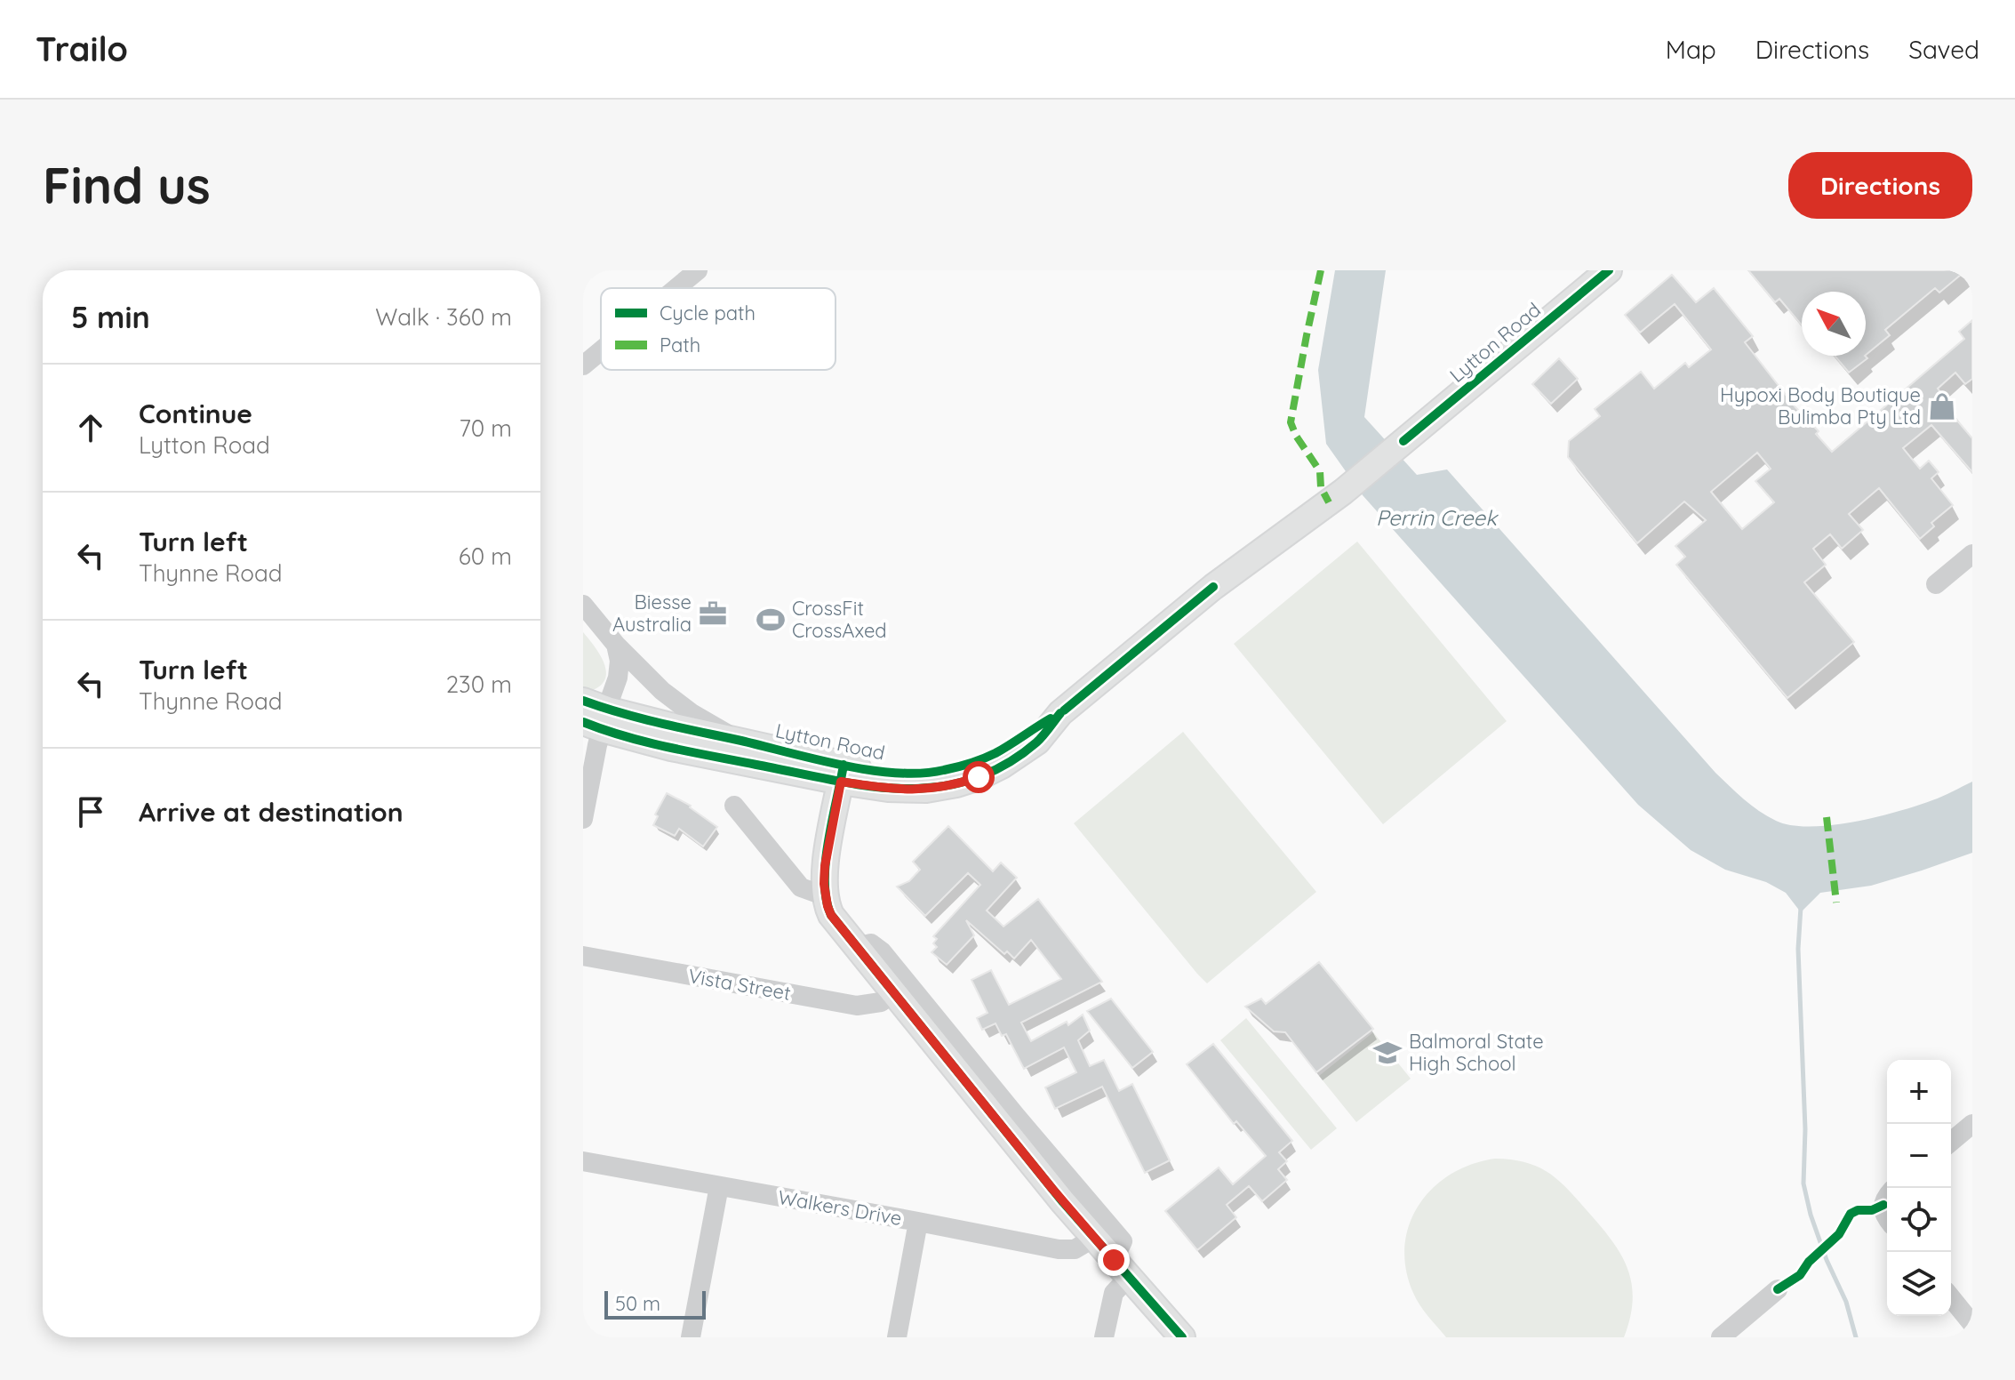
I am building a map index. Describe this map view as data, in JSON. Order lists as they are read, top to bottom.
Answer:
{
  "streets": {
    "main road": ["Lytton Road"],
    "street": ["Vista Street", "Walkers Drive"]
  },
  "water": ["Perrin Creek"],
  "places": {
    "shop": ["Hypoxi Body Boutique Bulimba Pty Ltd"],
    "office": ["Biesse Australia"],
    "sports": ["CrossFit CrossAxed"],
    "school or university": ["Balmoral State High School"]
  },
  "legend": ["Cycle path", "Path"],
  "scale_bar": "50 m",
  "north": "top left",
  "page": {
    "header": "Trailo",
    "nav": ["Map", "Directions", "Saved"],
    "buttons": "Directions",
    "title": "Find us",
    "heading": ["5 min", "Walk · 360 m"],
    "list": [
      ["Continue", "Lytton Road", "70 m"],
      ["Turn left", "Thynne Road", "60 m"],
      ["Turn left", "Thynne Road", "230 m"],
      "Arrive at destination"
    ],
    "map_buttons": ["+", "−"],
    "scale": "50 m"
  }
}
